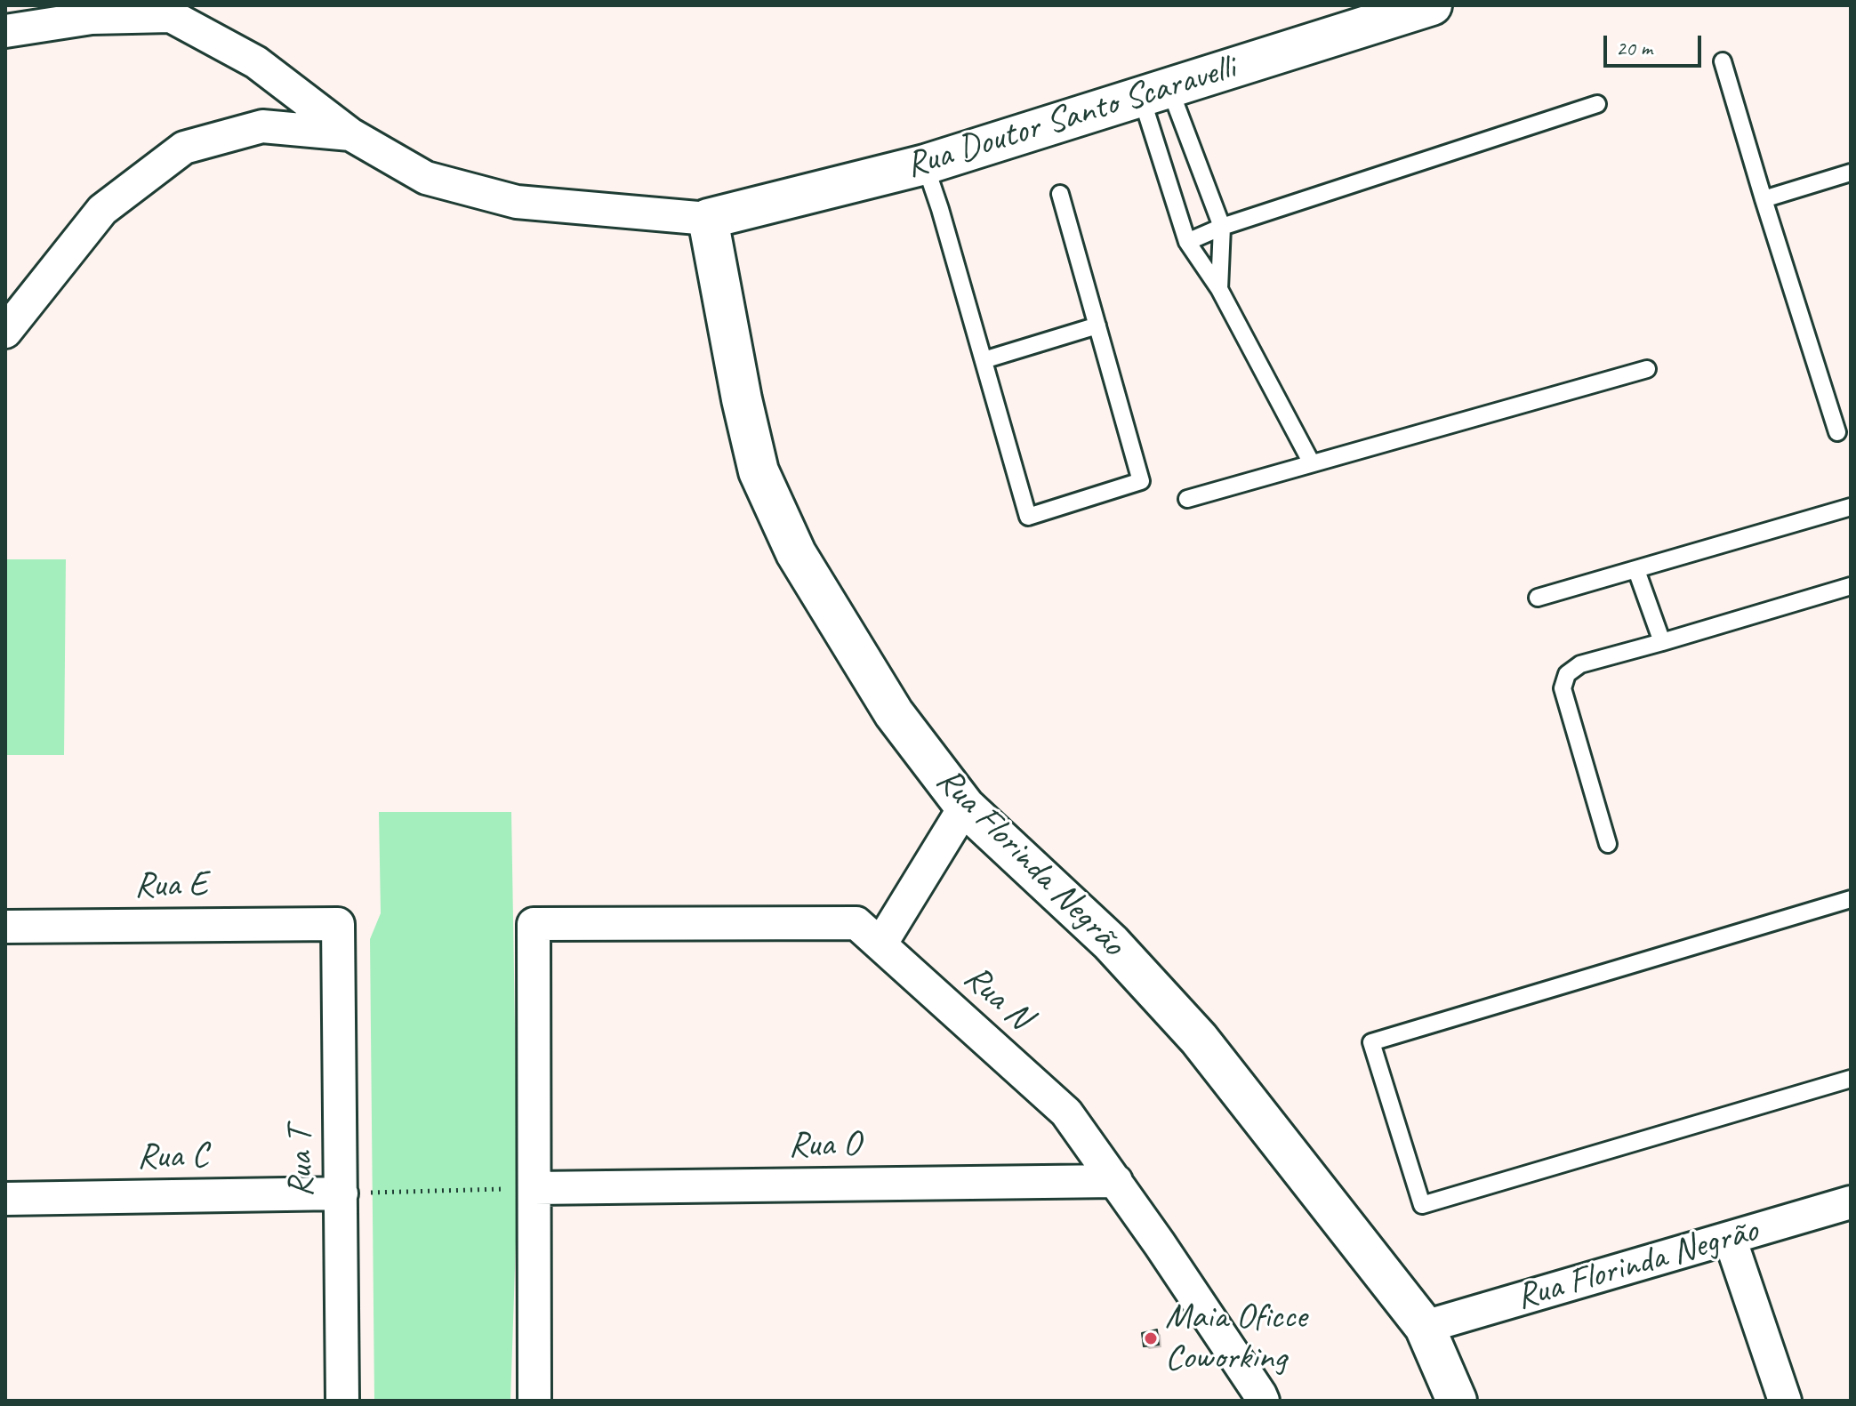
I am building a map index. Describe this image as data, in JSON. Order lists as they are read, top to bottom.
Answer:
{
  "streets": {
    "street": [
      "Rua Doutor Santo Scaravelli",
      "Rua Florinda Negrão",
      "Rua E",
      "Rua N",
      "Rua O",
      "Rua C",
      "Rua T"
    ]
  },
  "crossings": [
    ["Rua Doutor Santo Scaravelli", "Rua Florinda Negrão"],
    ["Rua E", "Rua T"],
    ["Rua N", "Rua O"],
    ["Rua C", "Rua T"]
  ],
  "places": ["Maia Oficce Coworking"],
  "scale_bar": "20 m"
}
